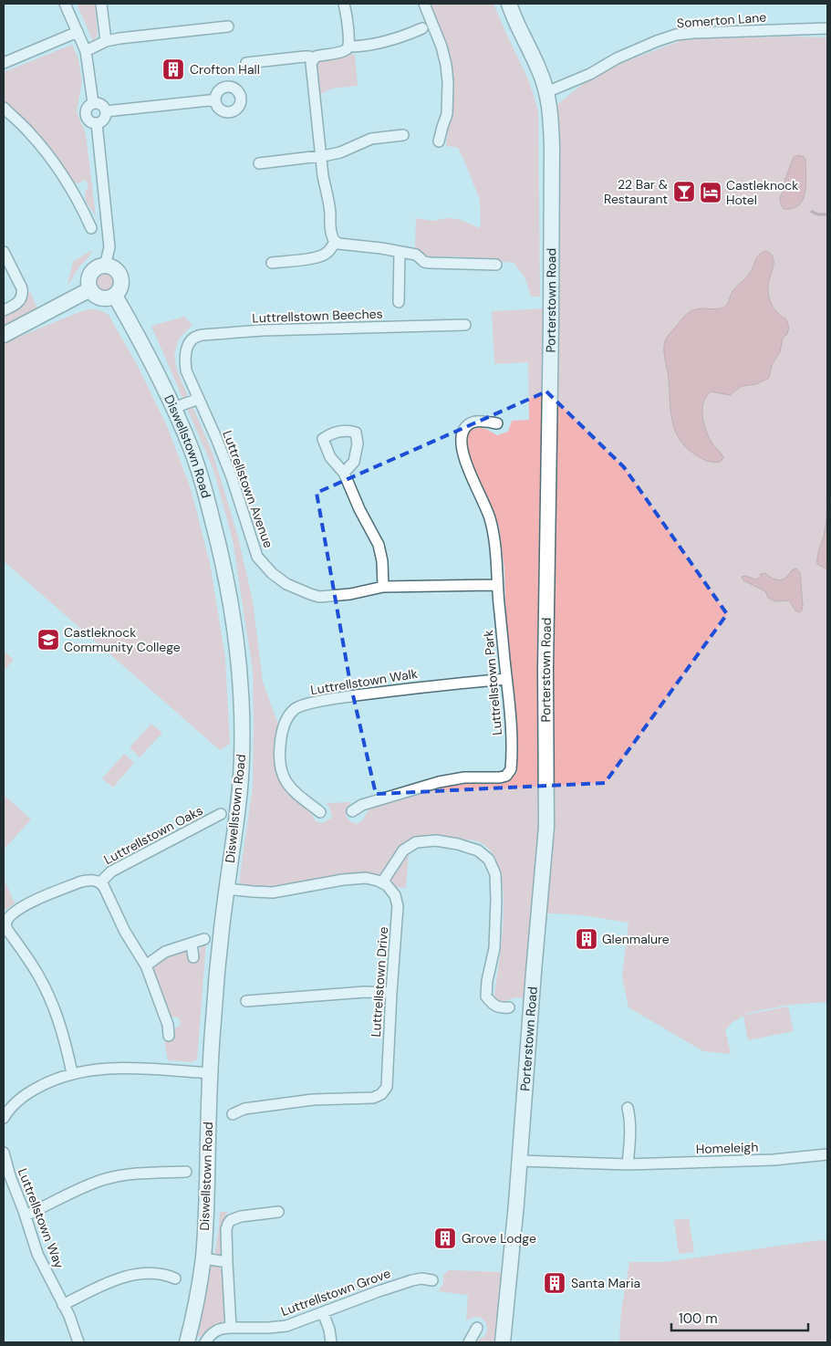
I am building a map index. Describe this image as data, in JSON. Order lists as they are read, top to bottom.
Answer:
{
  "streets": {
    "street": [
      "Somerton Lane",
      "Porterstown Road",
      "Luttrellstown Beeches",
      "Diswellstown Road",
      "Luttrellstown Avenue",
      "Luttrellstown Walk",
      "Luttrellstown Park",
      "Luttrellstown Oaks",
      "Luttrellstown Drive",
      "Homeleigh",
      "Luttrellstown Way",
      "Luttrellstown Grove"
    ]
  },
  "crossings": [
    ["Somerton Lane", "Porterstown Road"],
    ["Porterstown Road", "Homeleigh"],
    ["Luttrellstown Beeches", "Luttrellstown Avenue"],
    ["Luttrellstown Avenue", "Luttrellstown Park"],
    ["Luttrellstown Walk", "Luttrellstown Park"]
  ],
  "places": {
    "building": [
      "Crofton Hall",
      "Glenmalure",
      "Grove Lodge",
      "Santa Maria"
    ],
    "bar": ["22 Bar & Restaurant"],
    "hotel": ["Castleknock Hotel"],
    "school or university": ["Castleknock Community College"]
  },
  "scale_bar": "100 m"
}
